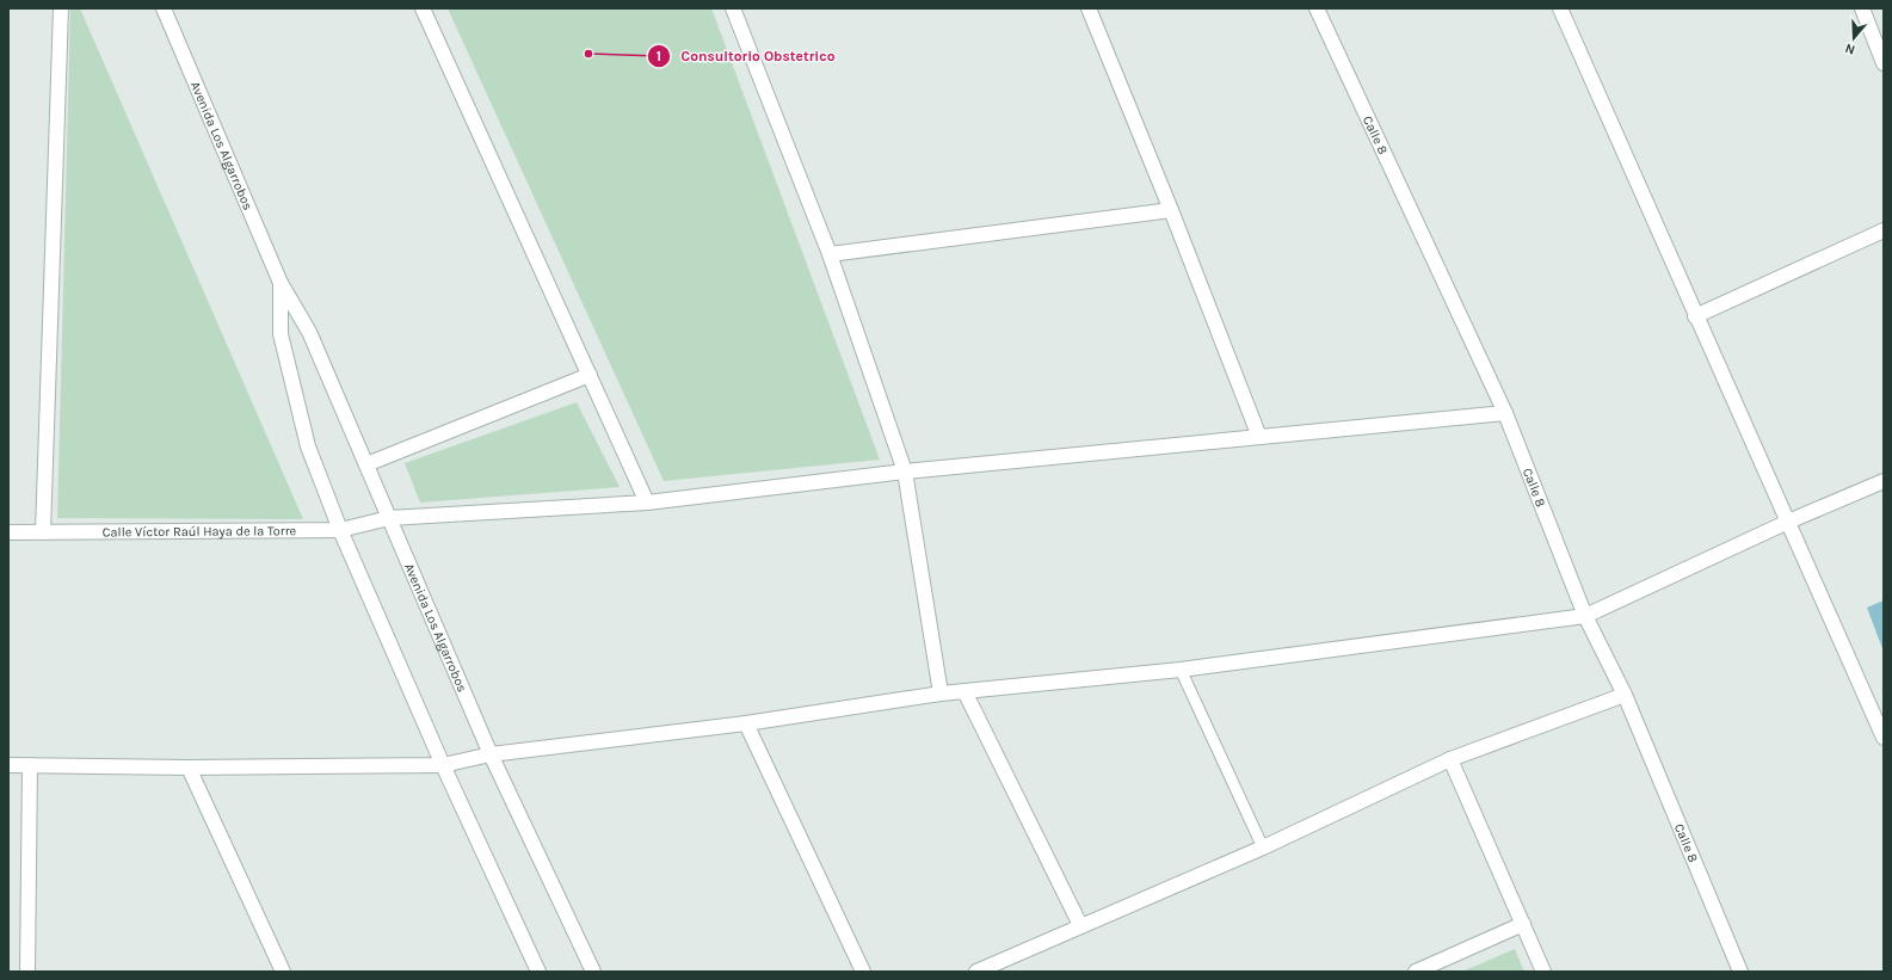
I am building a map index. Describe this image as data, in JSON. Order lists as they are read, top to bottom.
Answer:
{
  "streets": {
    "street": ["Calle 8", "Avenida Los Algarrobos", "Calle Víctor Raúl Haya de la Torre"]
  },
  "crossings": [
    ["Calle 8", "Calle Víctor Raúl Haya de la Torre"],
    ["Avenida Los Algarrobos", "Calle Víctor Raúl Haya de la Torre"]
  ],
  "places": ["Consultorio Obstetrico"],
  "north": "bottom"
}
